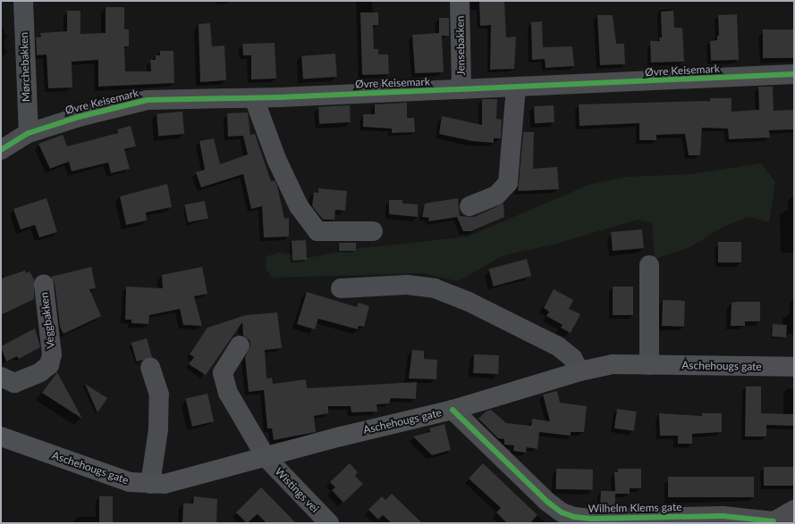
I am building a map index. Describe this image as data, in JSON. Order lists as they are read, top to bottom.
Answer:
{
  "streets": {
    "main road": ["Aschehougs gate"],
    "street": [
      "Jensebakken",
      "Mørchebakken",
      "Øvre Keisemark",
      "Veggbakken",
      "Wistings vei",
      "Wilhelm Klems gate"
    ]
  },
  "crossings": [
    ["Jensebakken", "Øvre Keisemark"],
    ["Mørchebakken", "Øvre Keisemark"],
    ["Aschehougs gate", "Wistings vei"],
    ["Aschehougs gate", "Wilhelm Klems gate"]
  ]
}
